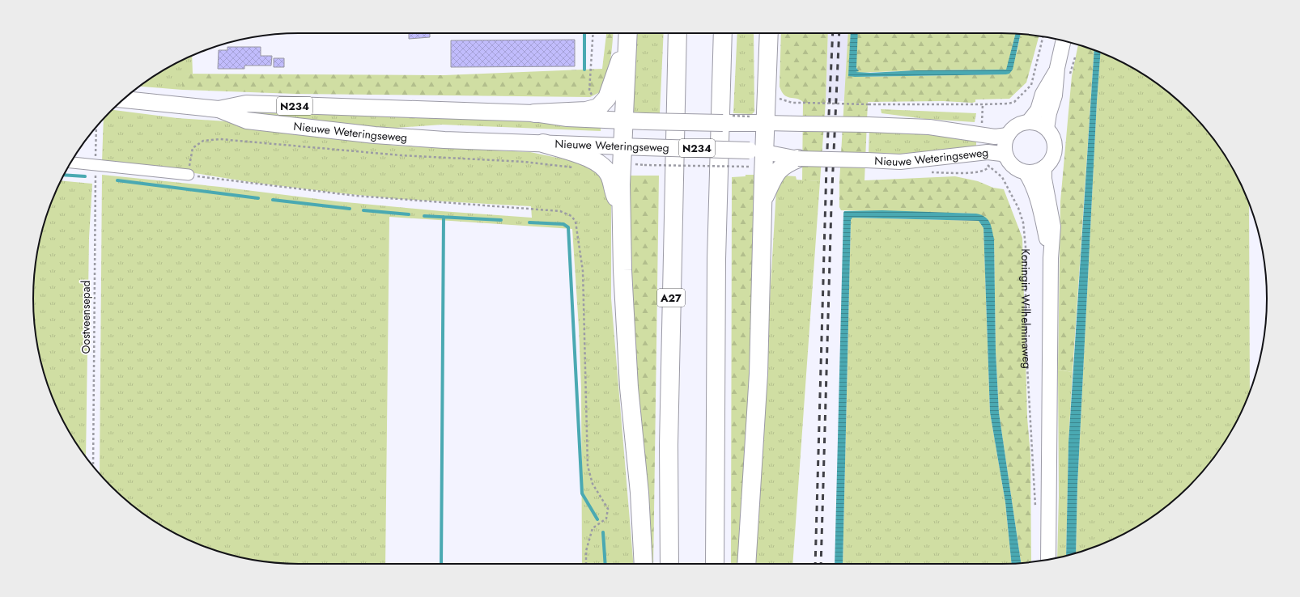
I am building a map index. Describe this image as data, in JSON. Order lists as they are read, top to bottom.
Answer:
{
  "streets": {
    "highway": ["A27"],
    "main road": ["N234", "Nieuwe Weteringseweg", "Koningin Wilhelminaweg"],
    "path": ["Oostveensepad"]
  },
  "crossings": [
    ["Nieuwe Weteringseweg", "Koningin Wilhelminaweg"]
  ]
}
